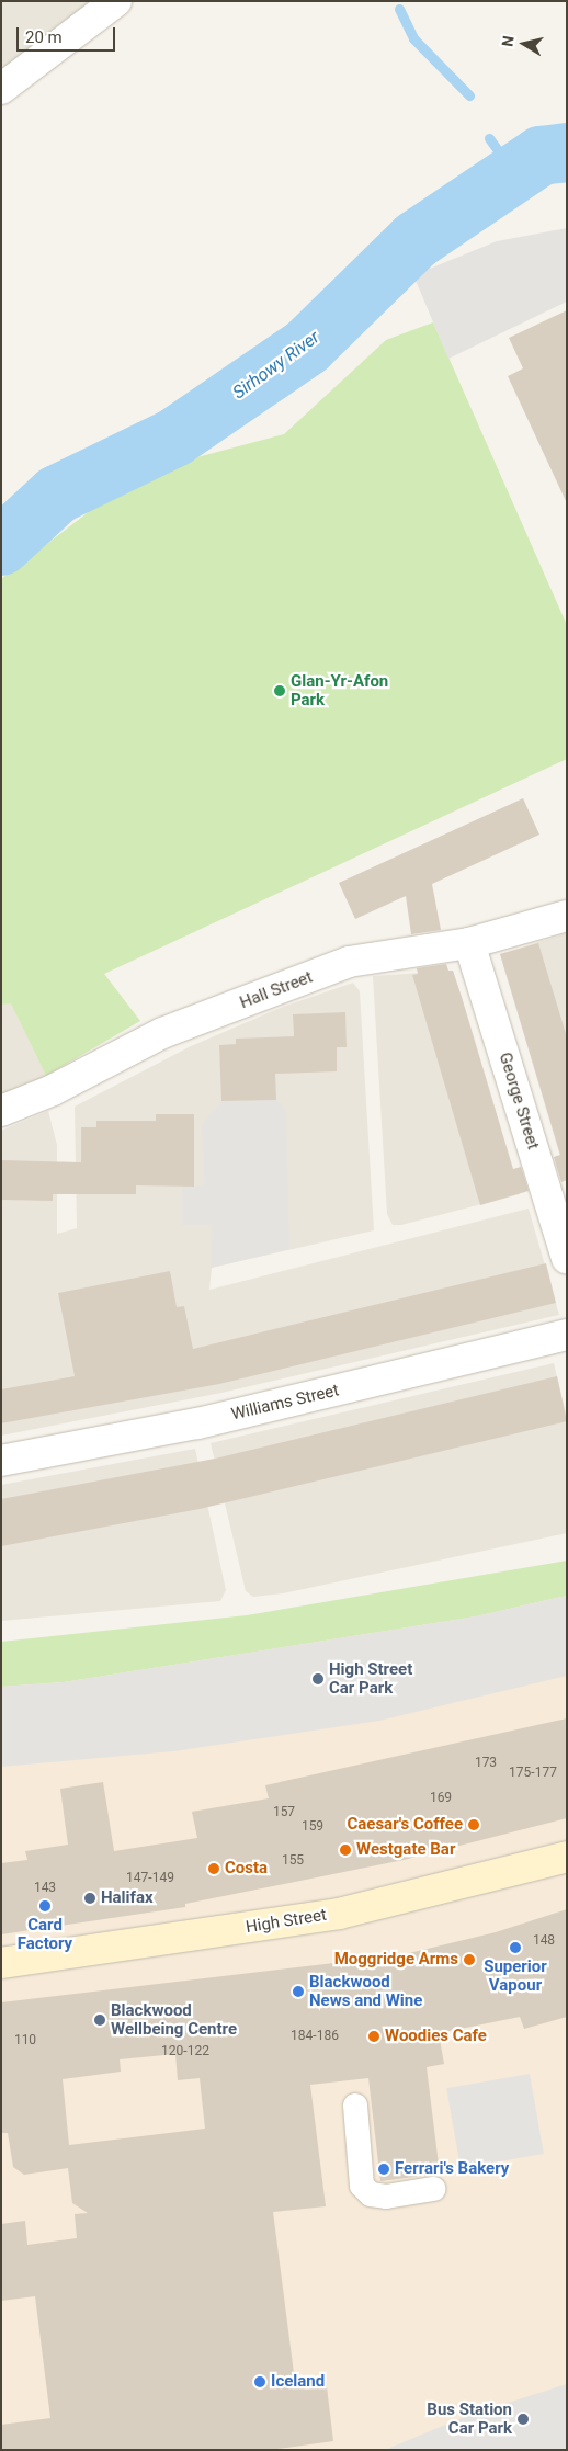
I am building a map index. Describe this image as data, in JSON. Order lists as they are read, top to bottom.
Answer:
{
  "streets": {
    "main road": ["High Street"],
    "street": ["Hall Street", "George Street", "Williams Street"]
  },
  "crossings": [
    ["Hall Street", "George Street"]
  ],
  "water": ["Sirhowy River"],
  "places": [
    "Glan-Yr-Afon Park",
    "High Street Car Park",
    "Caesar's Coffee",
    "Westgate Bar",
    "Costa",
    "Halifax",
    "Card Factory",
    "Superior Vapour",
    "Moggridge Arms",
    "Blackwood News and Wine",
    "Blackwood Wellbeing Centre",
    "Woodies Cafe",
    "Ferrari's Bakery",
    "Iceland",
    "Bus Station Car Park"
  ],
  "house_numbers": [
    "173",
    "175-177",
    "169",
    "157",
    "159",
    "155",
    "147-149",
    "143",
    "148",
    "184-186",
    "110",
    "120-122"
  ],
  "scale_bar": "20 m",
  "north": "left"
}
